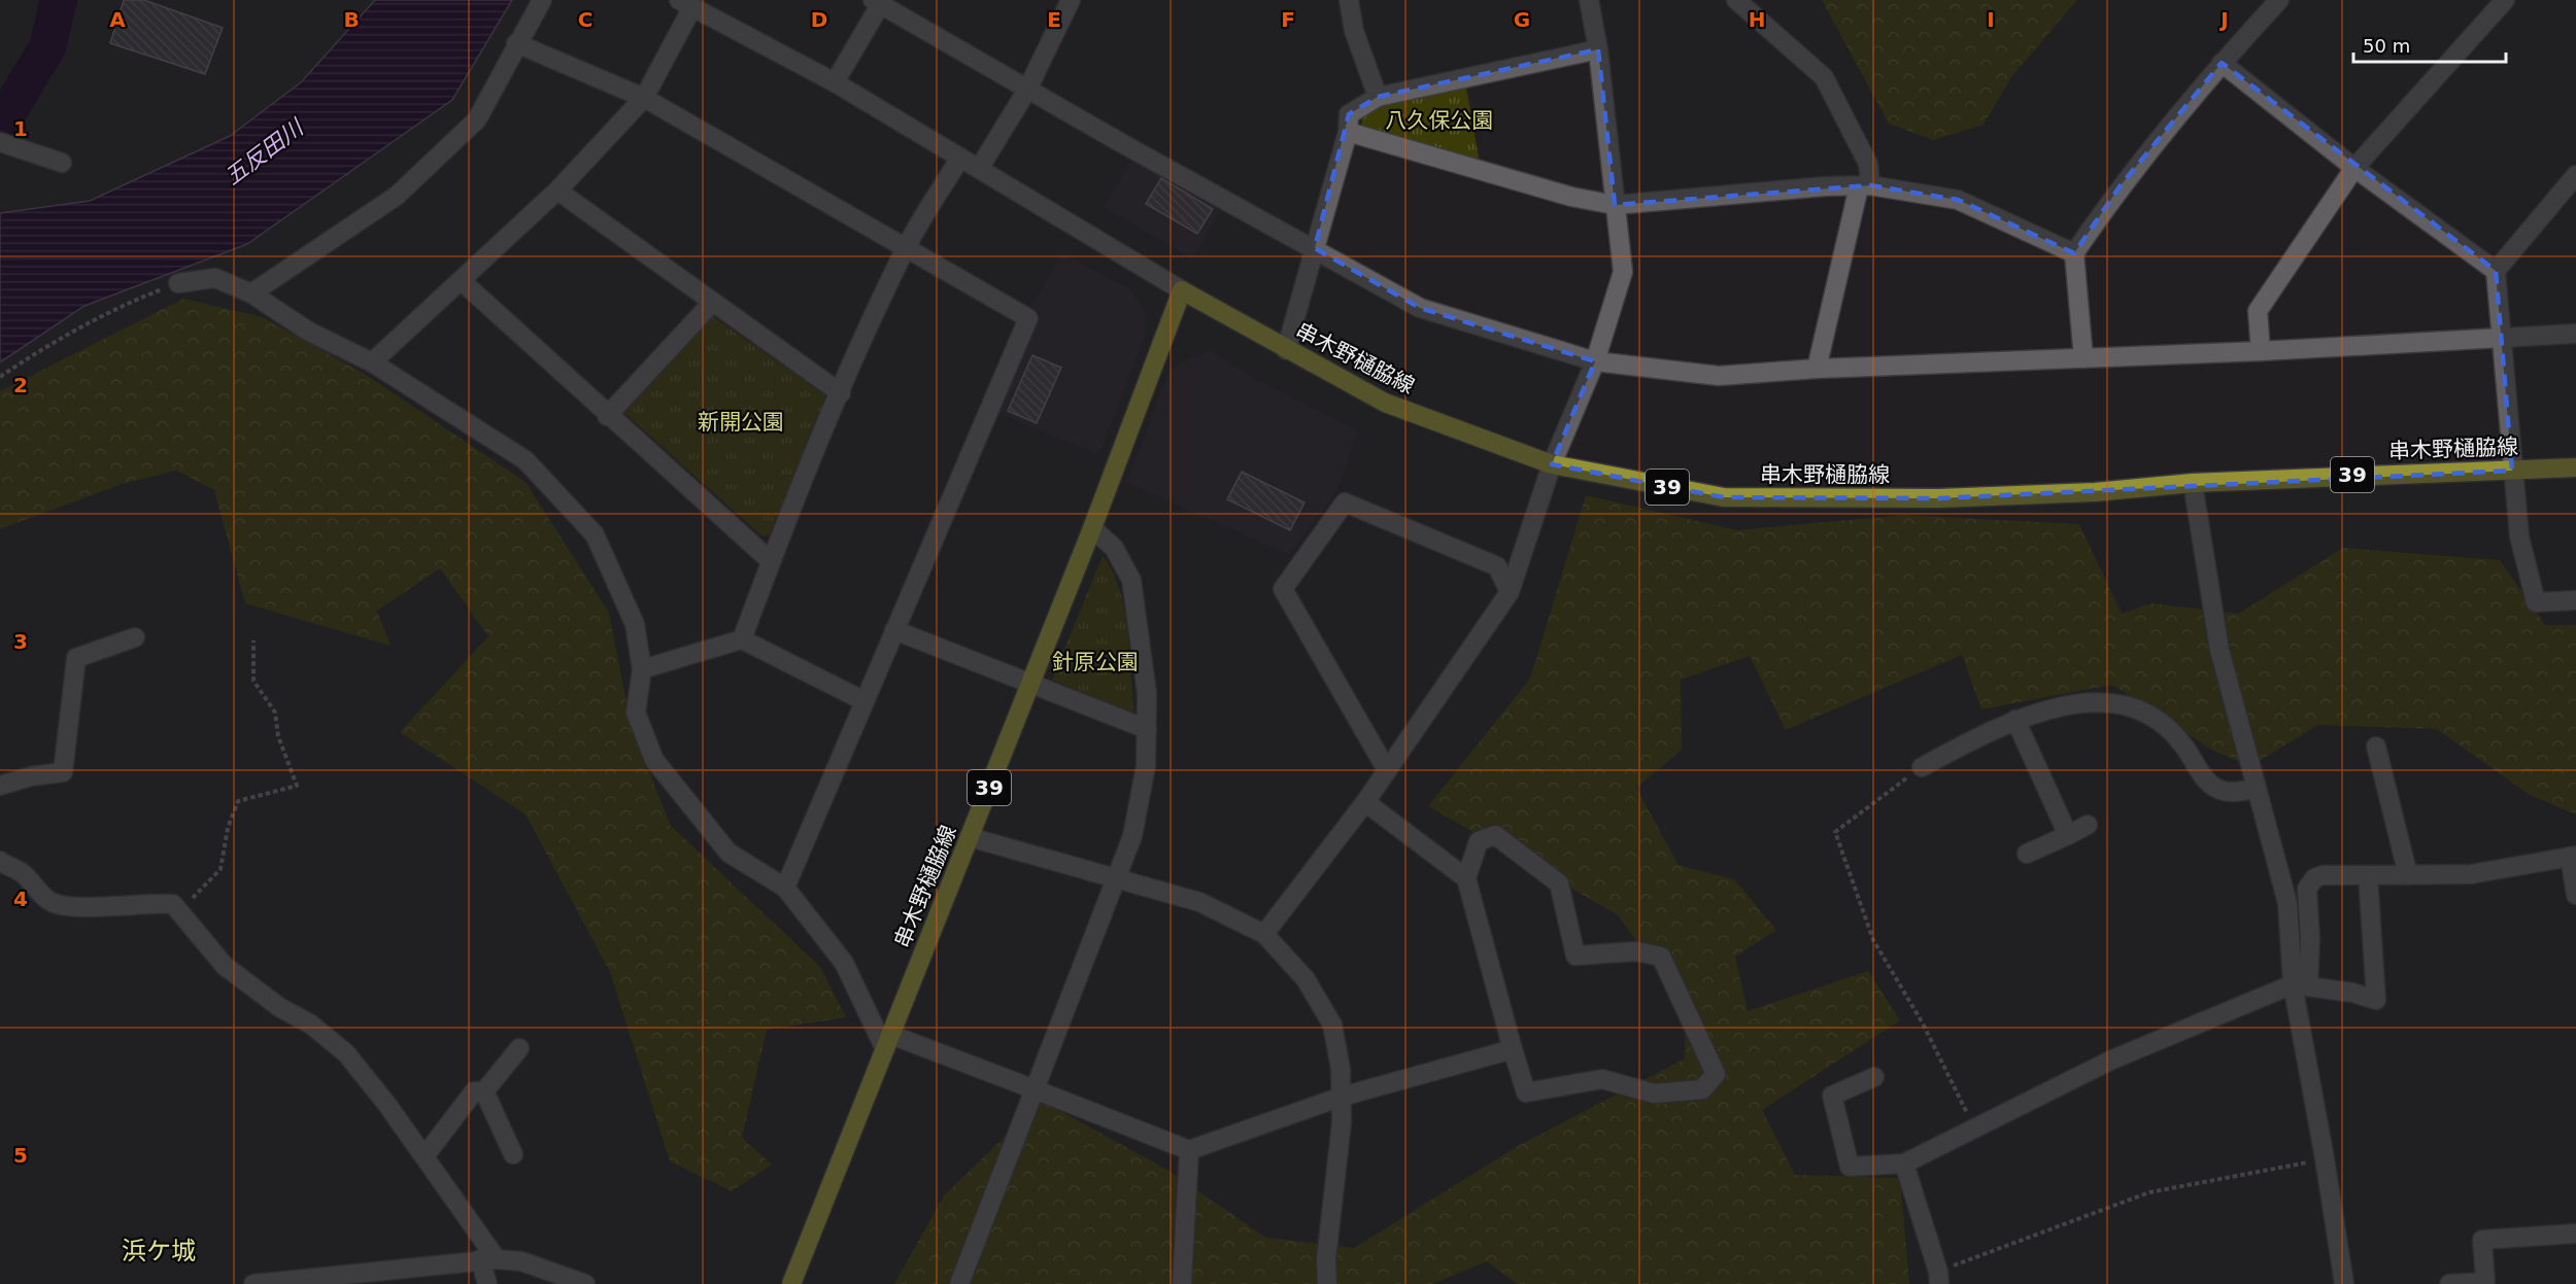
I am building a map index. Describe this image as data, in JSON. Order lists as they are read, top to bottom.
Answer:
{
  "streets": {
    "main road": ["串木野樋脇線", "39"]
  },
  "districts": ["浜ケ城"],
  "water": ["五反田川"],
  "parks": ["八久保公園", "新開公園", "針原公園"],
  "scale_bar": "50 m",
  "grid": {
    "columns": [
      "A",
      "B",
      "C",
      "D",
      "E",
      "F",
      "G",
      "H",
      "I",
      "J"
    ],
    "rows": [
      "1",
      "2",
      "3",
      "4",
      "5"
    ]
  }
}
